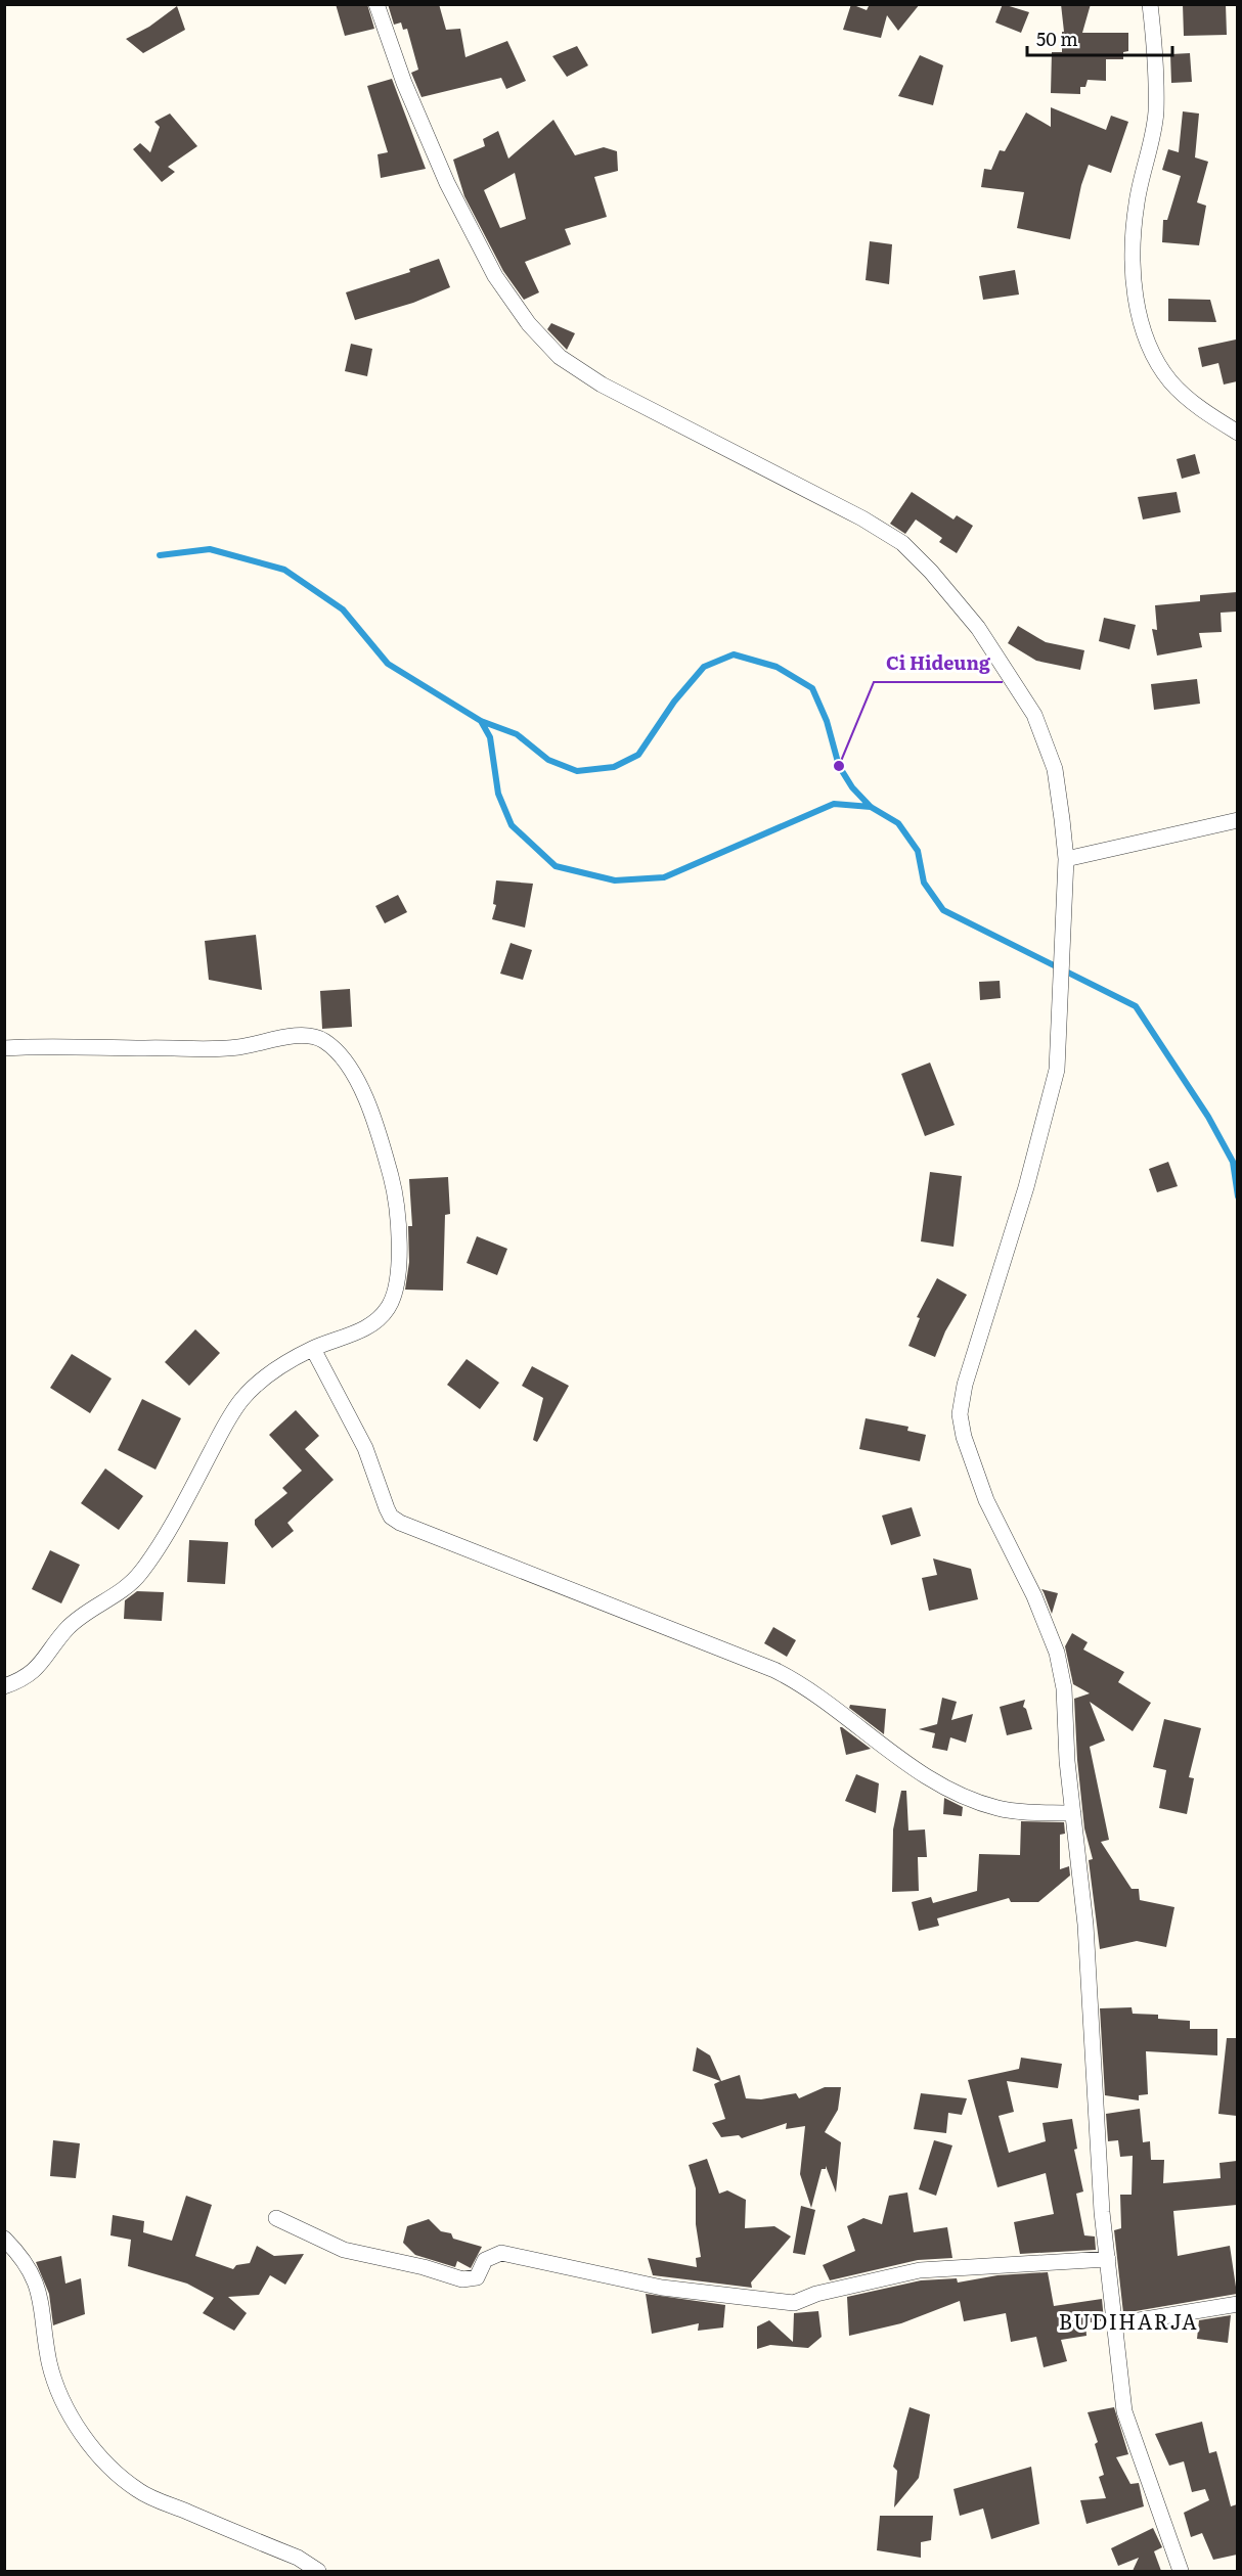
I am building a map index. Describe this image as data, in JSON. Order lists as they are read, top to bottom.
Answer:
{
  "districts": ["BUDIHARJA"],
  "places": ["Ci Hideung"],
  "scale_bar": "50 m"
}
